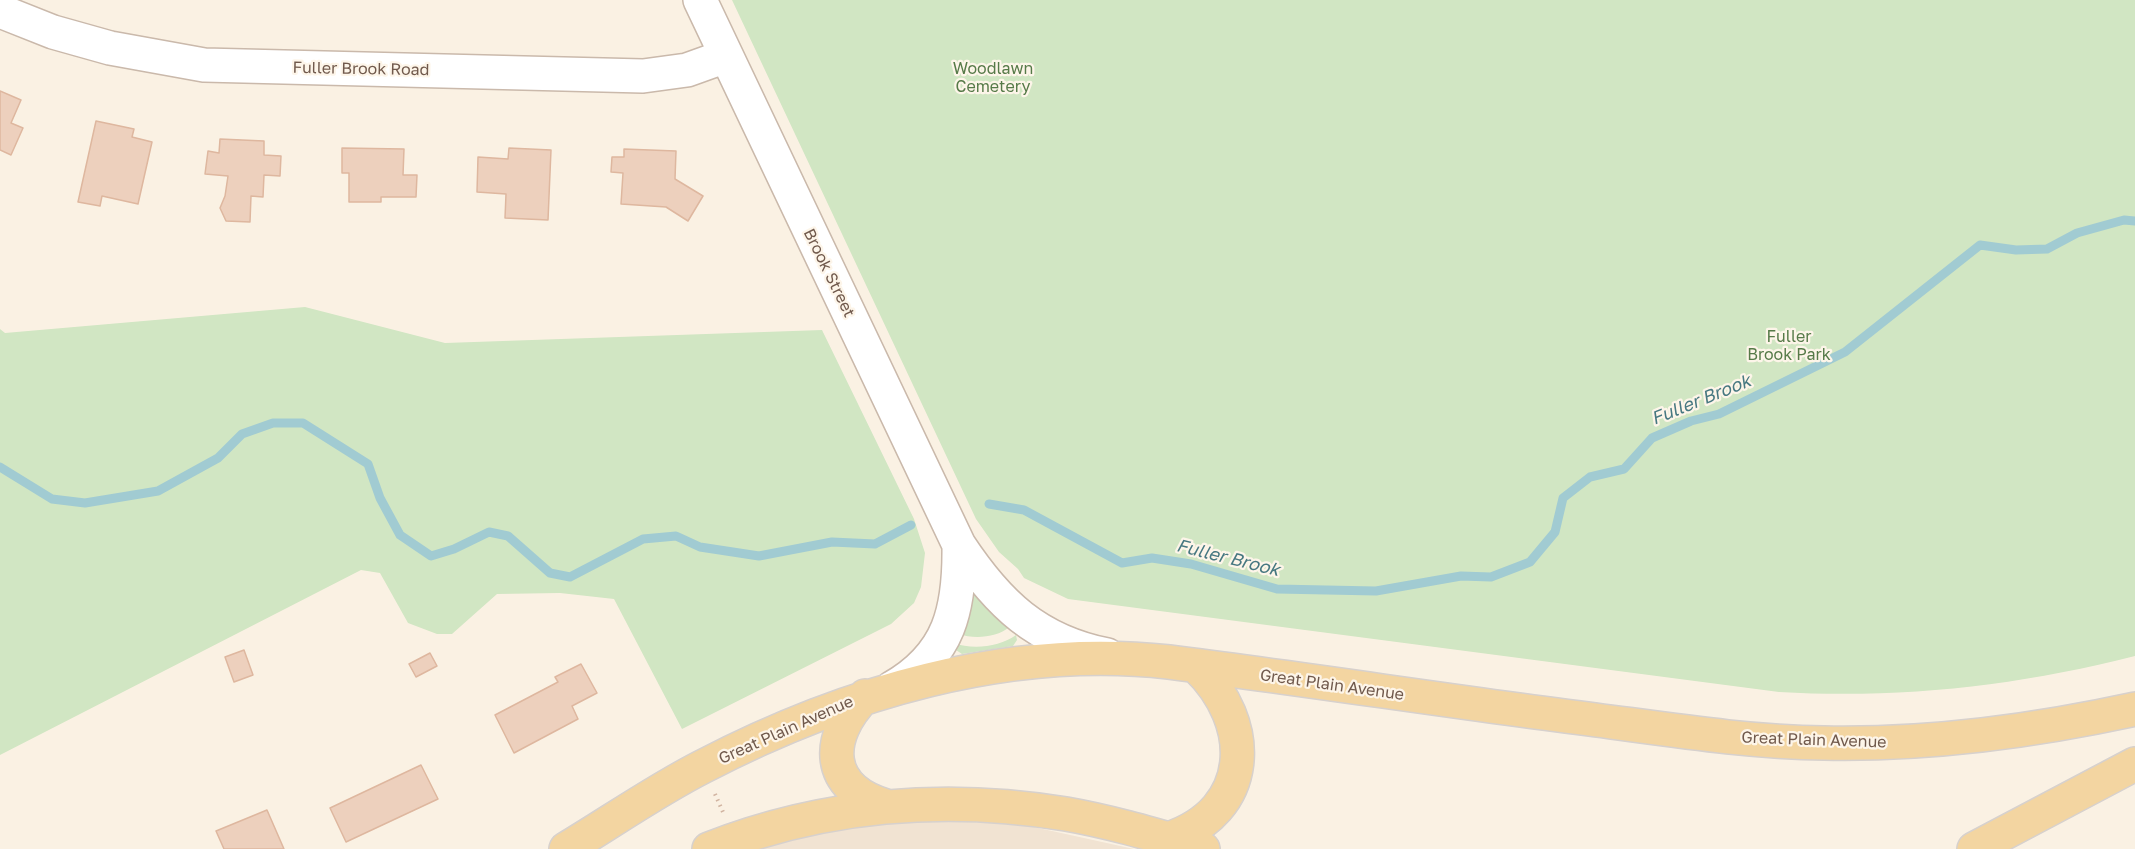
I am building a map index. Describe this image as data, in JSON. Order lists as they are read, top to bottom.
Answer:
{
  "streets": {
    "main road": ["Great Plain Avenue"],
    "street": ["Fuller Brook Road", "Brook Street"]
  },
  "crossings": [
    ["Fuller Brook Road", "Brook Street"],
    ["Brook Street", "Great Plain Avenue"]
  ],
  "water": ["Fuller Brook"],
  "parks": ["Woodlawn Cemetery", "Fuller Brook Park"]
}
